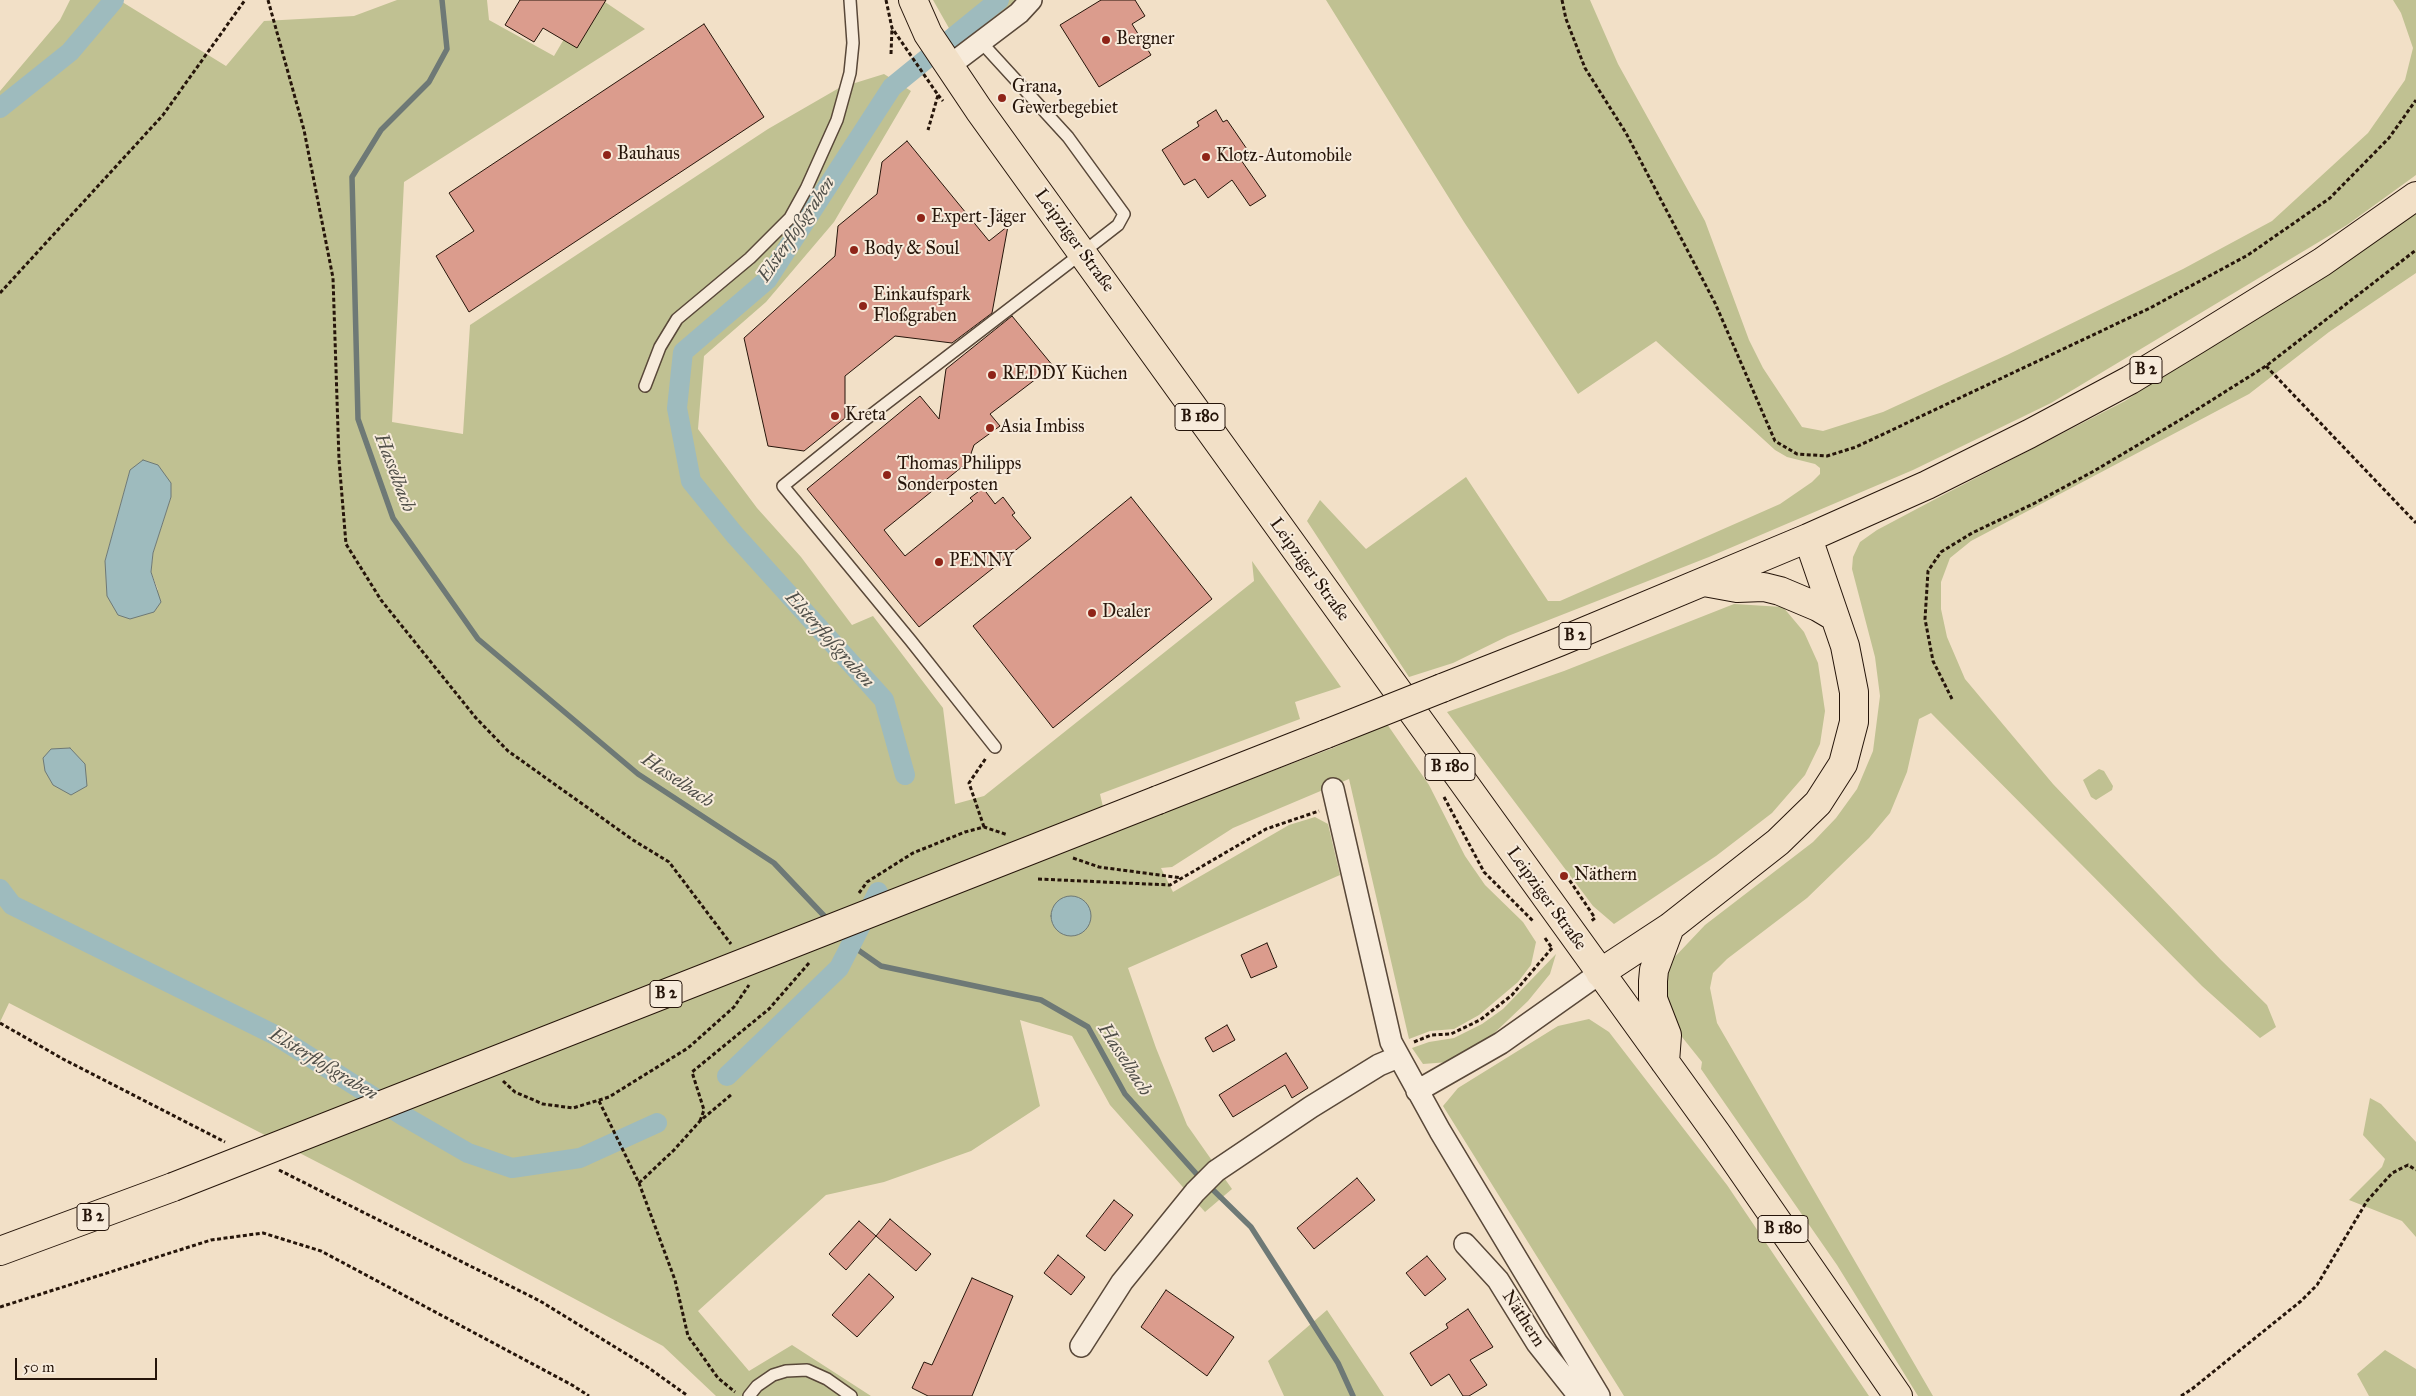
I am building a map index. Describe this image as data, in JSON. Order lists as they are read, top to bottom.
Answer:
{
  "streets": {
    "main road": ["Leipziger Straße", "B 2", "B 180"],
    "street": ["Näthern"]
  },
  "water": ["Elsterfloßgraben", "Hasselbach"],
  "places": [
    "Bergner",
    "Grana, Gewerbegebiet",
    "Bauhaus",
    "Klotz-Automobile",
    "Expert-Jäger",
    "Body & Soul",
    "Einkaufspark Floßgraben",
    "REDDY Küchen",
    "Kreta",
    "Asia Imbiss",
    "Thomas Philipps Sonderposten",
    "PENNY",
    "Dealer",
    "Näthern"
  ],
  "scale_bar": "50 m"
}
